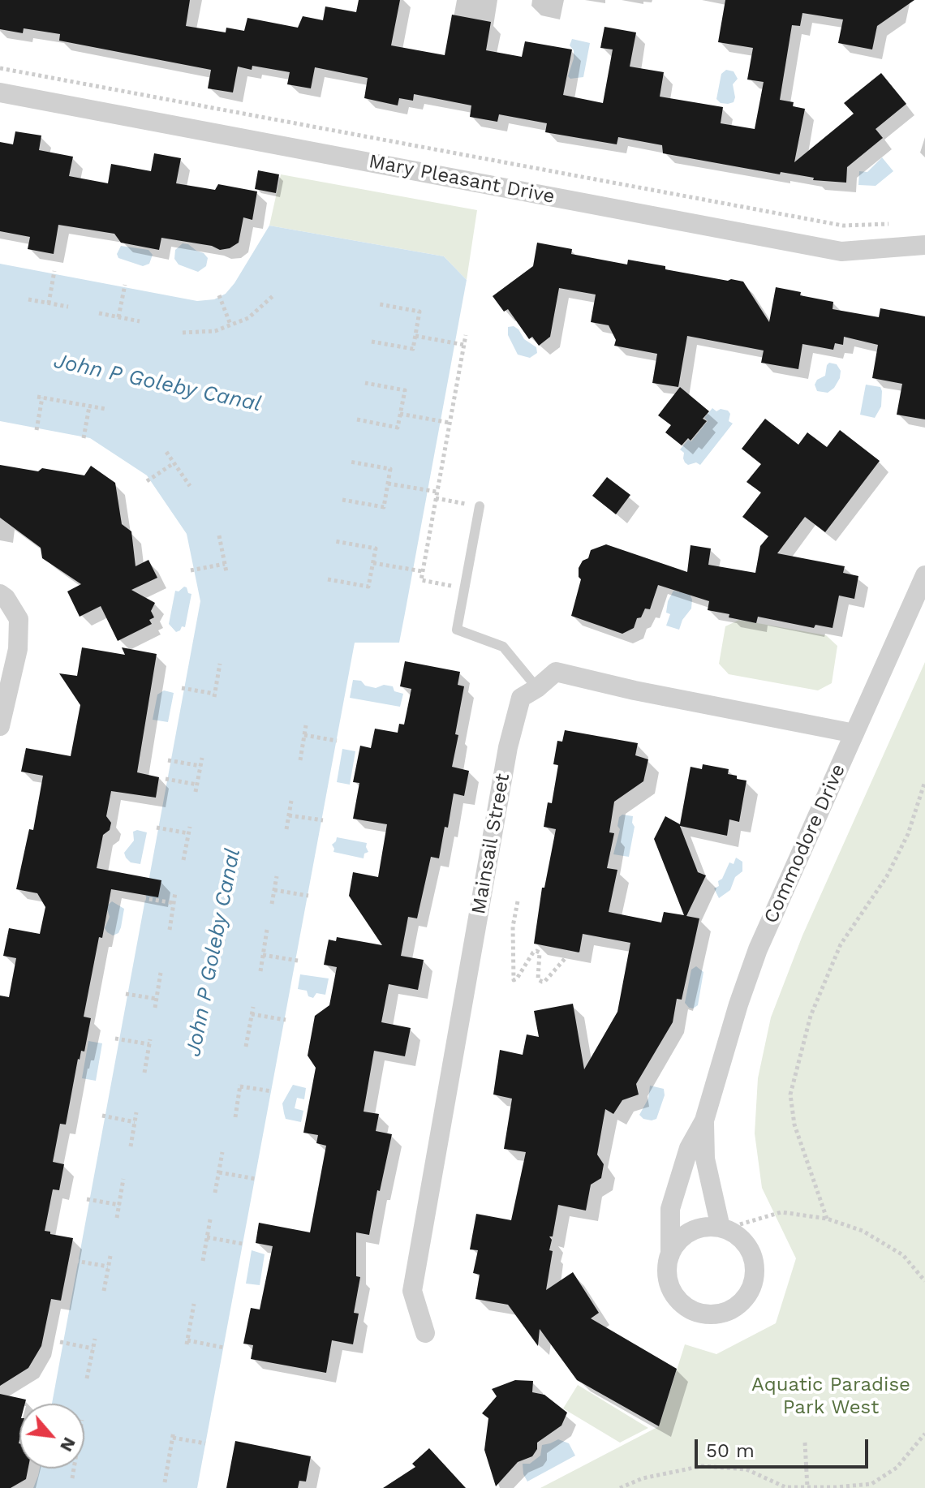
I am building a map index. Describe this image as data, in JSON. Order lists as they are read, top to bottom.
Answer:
{
  "streets": {
    "street": ["Mary Pleasant Drive", "Mainsail Street", "Commodore Drive"]
  },
  "crossings": [
    ["Mainsail Street", "Commodore Drive"]
  ],
  "water": ["John P Goleby Canal"],
  "parks": ["Aquatic Paradise Park West"],
  "scale_bar": "50 m",
  "north": "bottom right"
}
